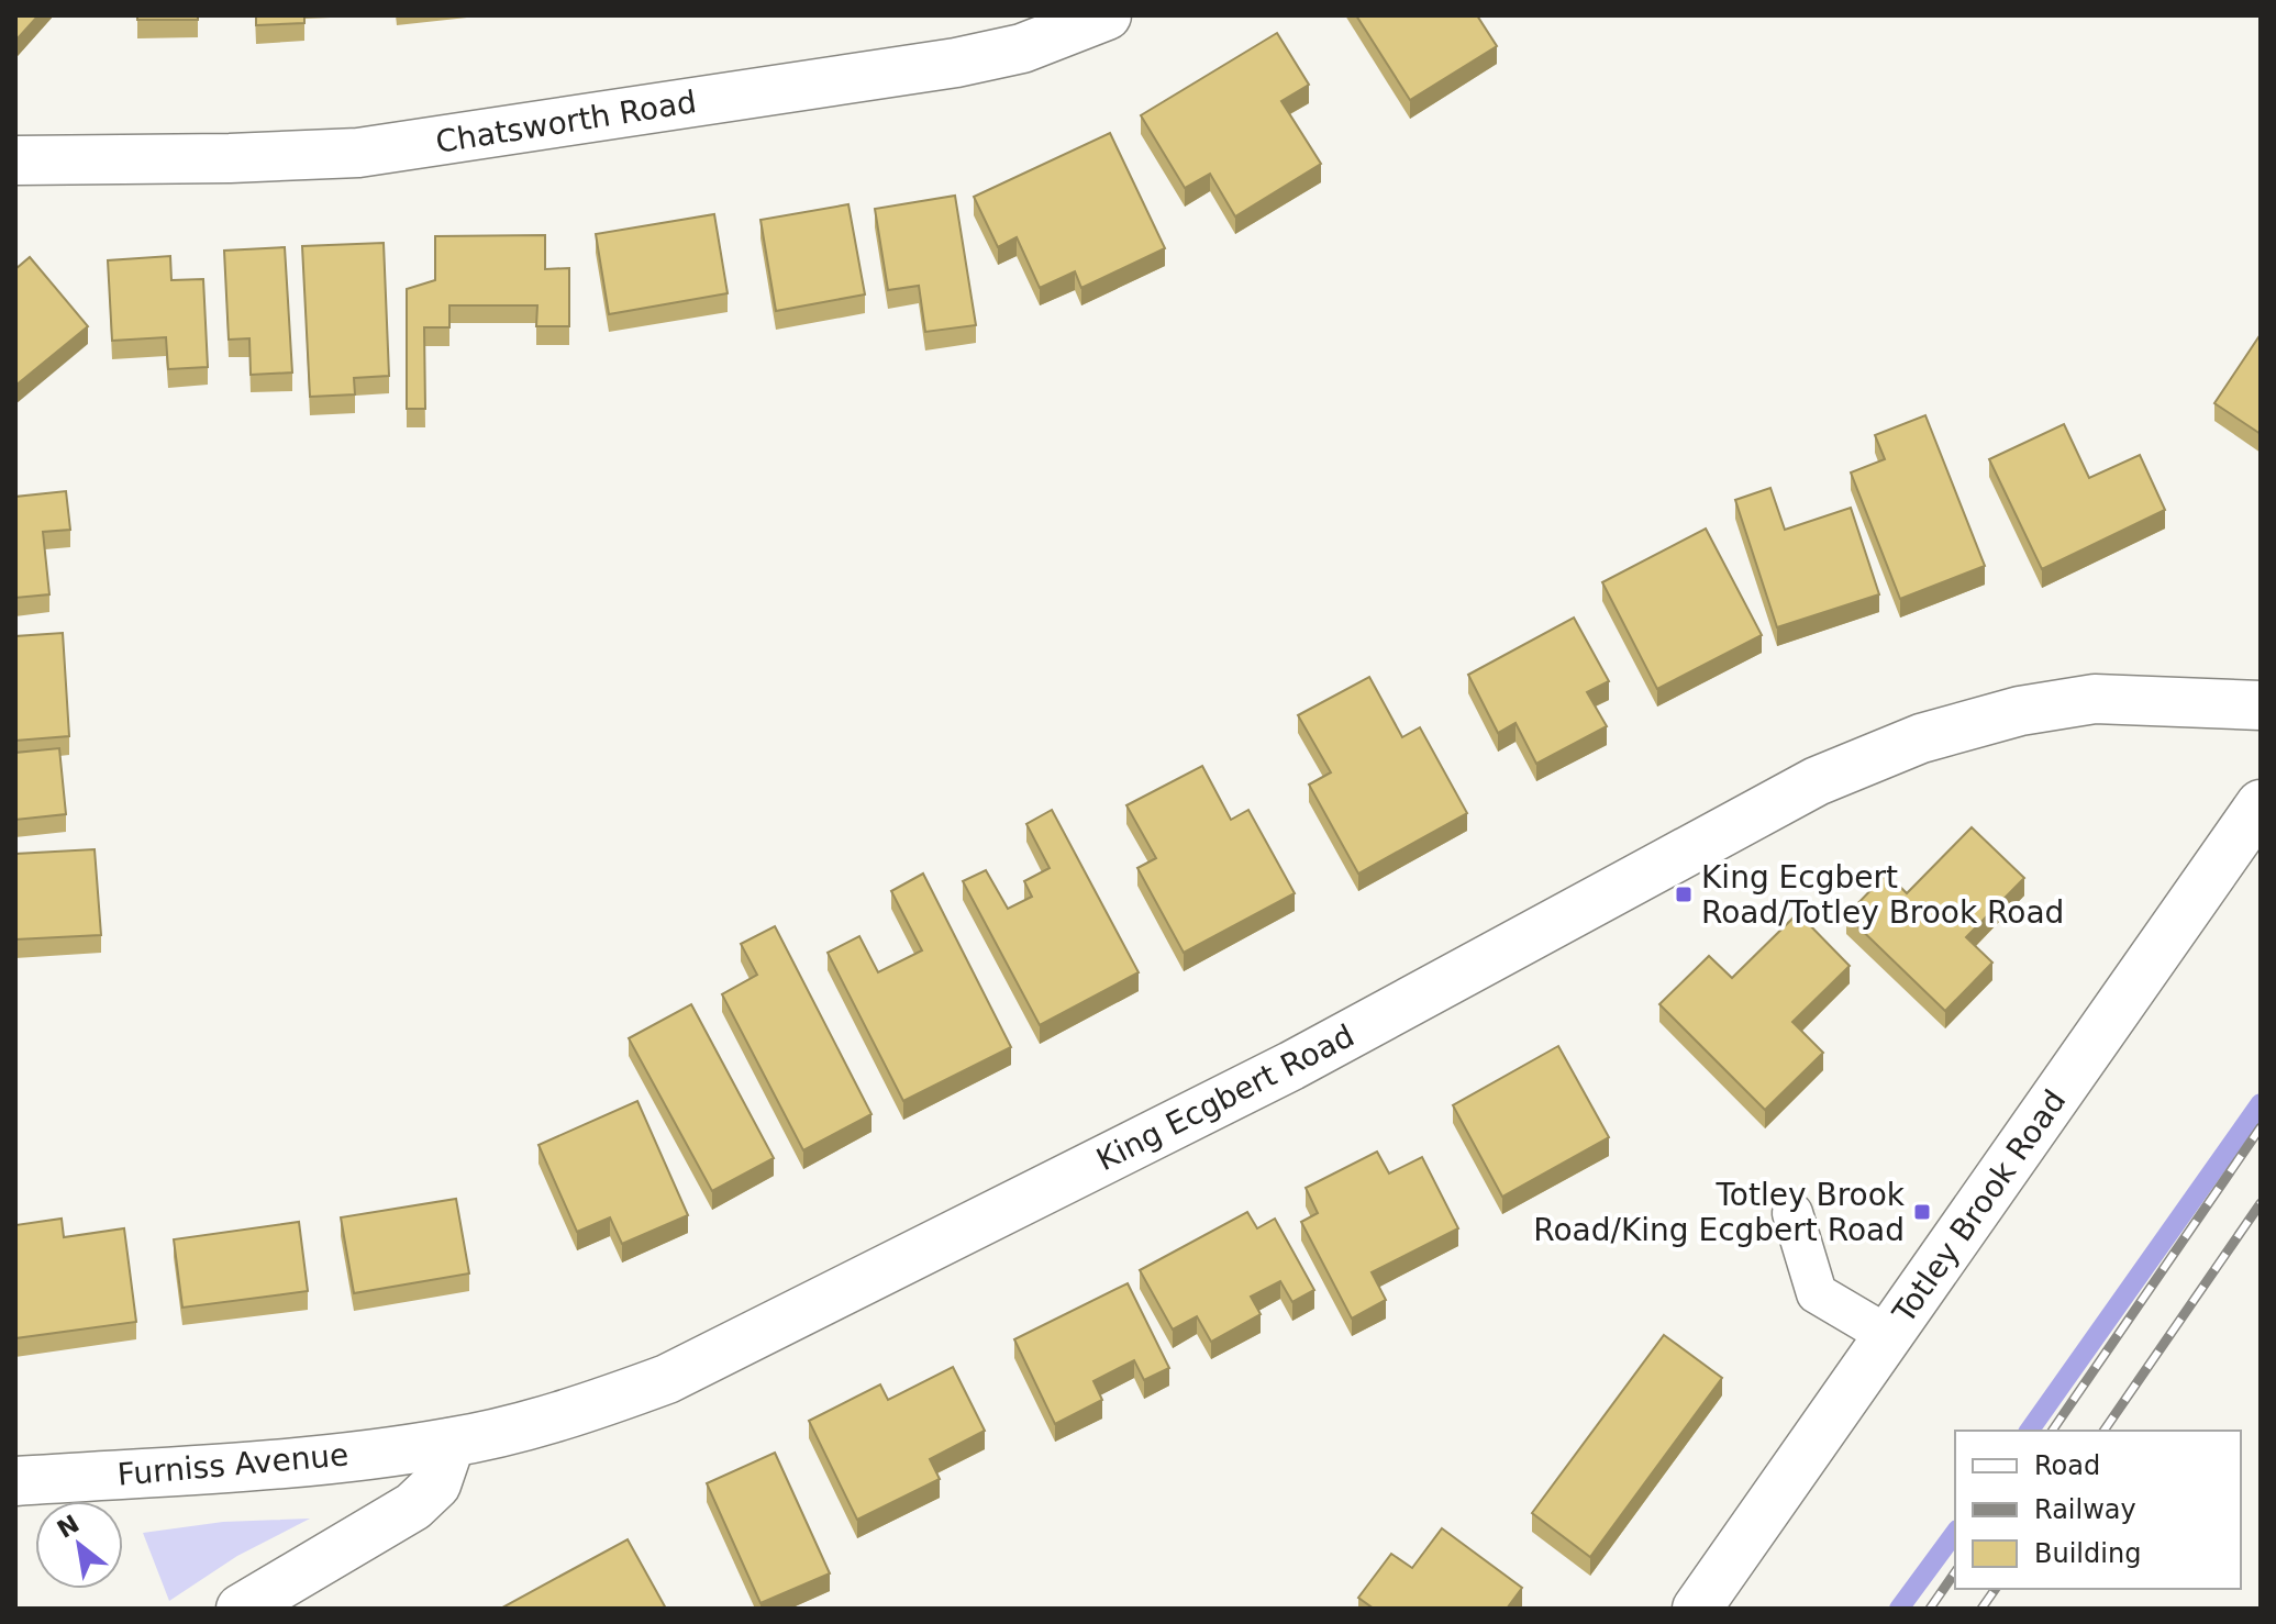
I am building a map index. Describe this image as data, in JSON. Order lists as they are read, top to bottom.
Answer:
{
  "streets": {
    "street": [
      "Chatsworth Road",
      "King Ecgbert Road",
      "Totley Brook Road",
      "Furniss Avenue"
    ]
  },
  "crossings": [
    ["King Ecgbert Road", "Furniss Avenue"]
  ],
  "places": {
    "transit": ["King Ecgbert Road/Totley Brook Road", "Totley Brook Road/King Ecgbert Road"]
  },
  "legend": ["Road", "Railway", "Building"],
  "north": "top left"
}
